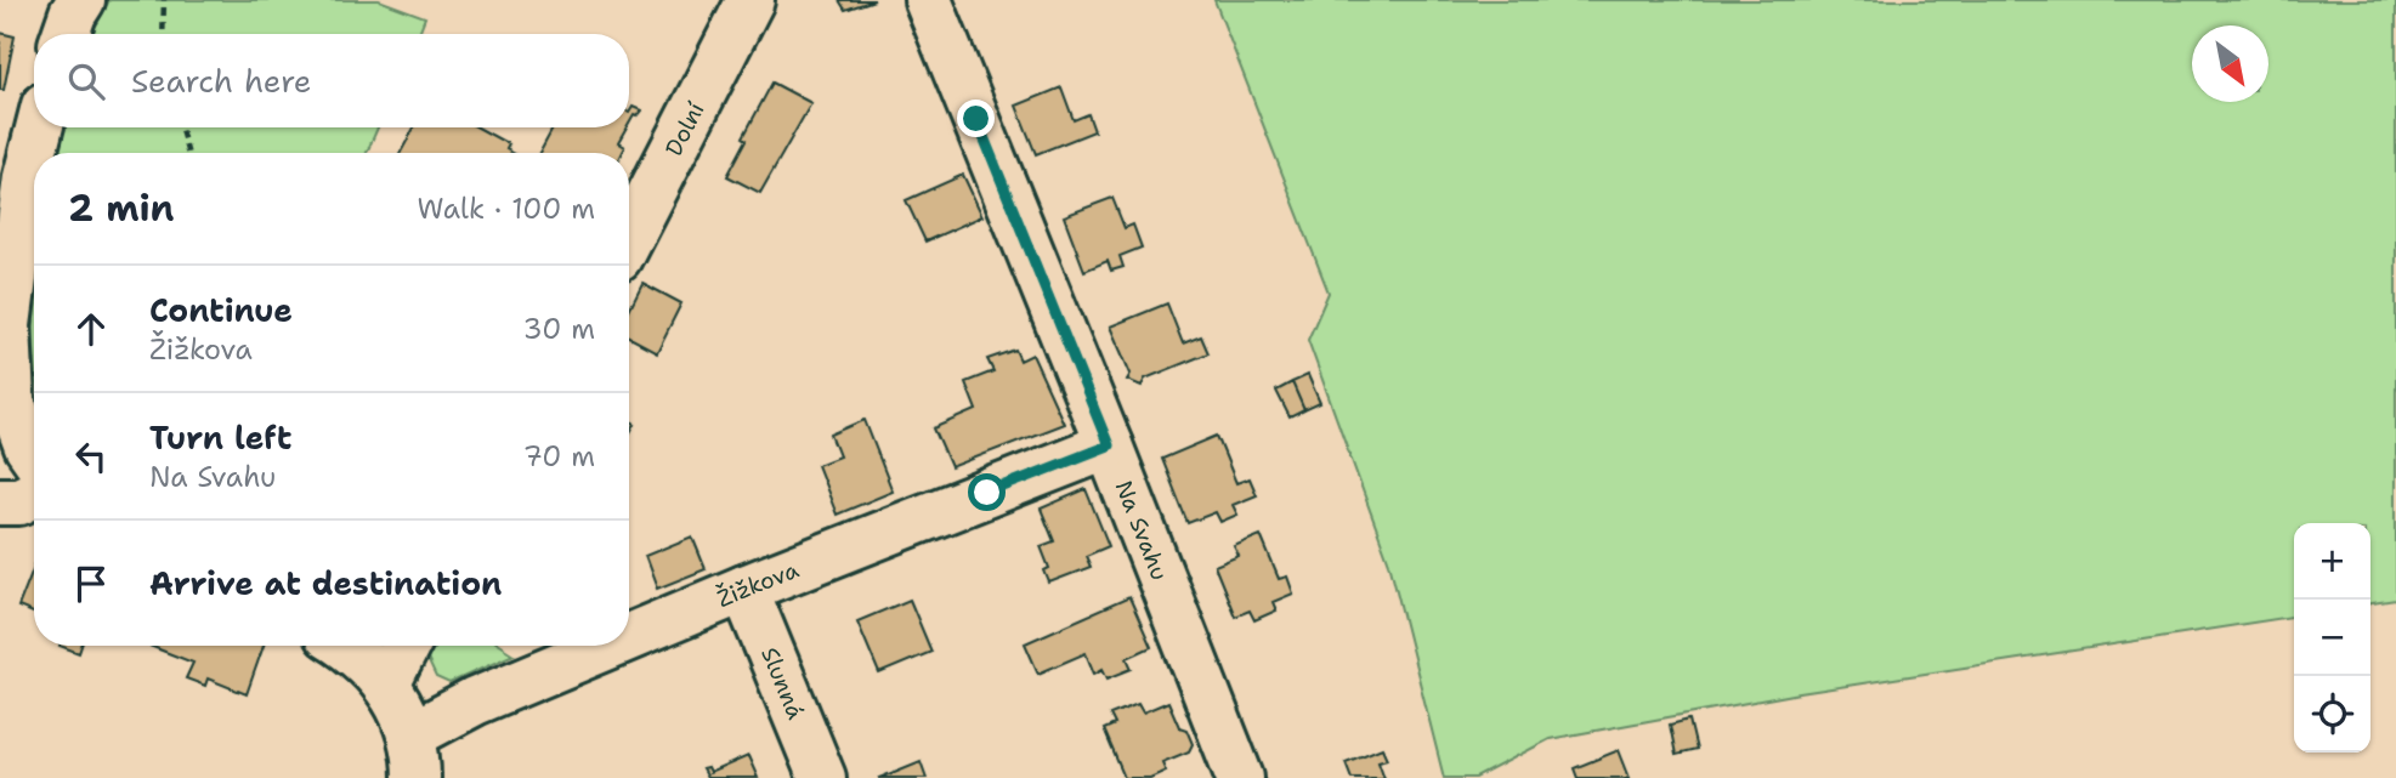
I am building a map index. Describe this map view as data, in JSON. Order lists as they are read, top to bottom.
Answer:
{
  "streets": {
    "street": [
      "Dolní",
      "Na Svahu",
      "Žižkova",
      "Slunná"
    ]
  },
  "crossings": [
    ["Na Svahu", "Žižkova"],
    ["Žižkova", "Slunná"]
  ],
  "north": "bottom right",
  "page": {
    "search": "Search here",
    "heading": ["2 min", "Walk · 100 m"],
    "list": [
      ["Continue", "Žižkova", "30 m"],
      ["Turn left", "Na Svahu", "70 m"],
      "Arrive at destination"
    ],
    "map_buttons": ["+", "−"]
  }
}
